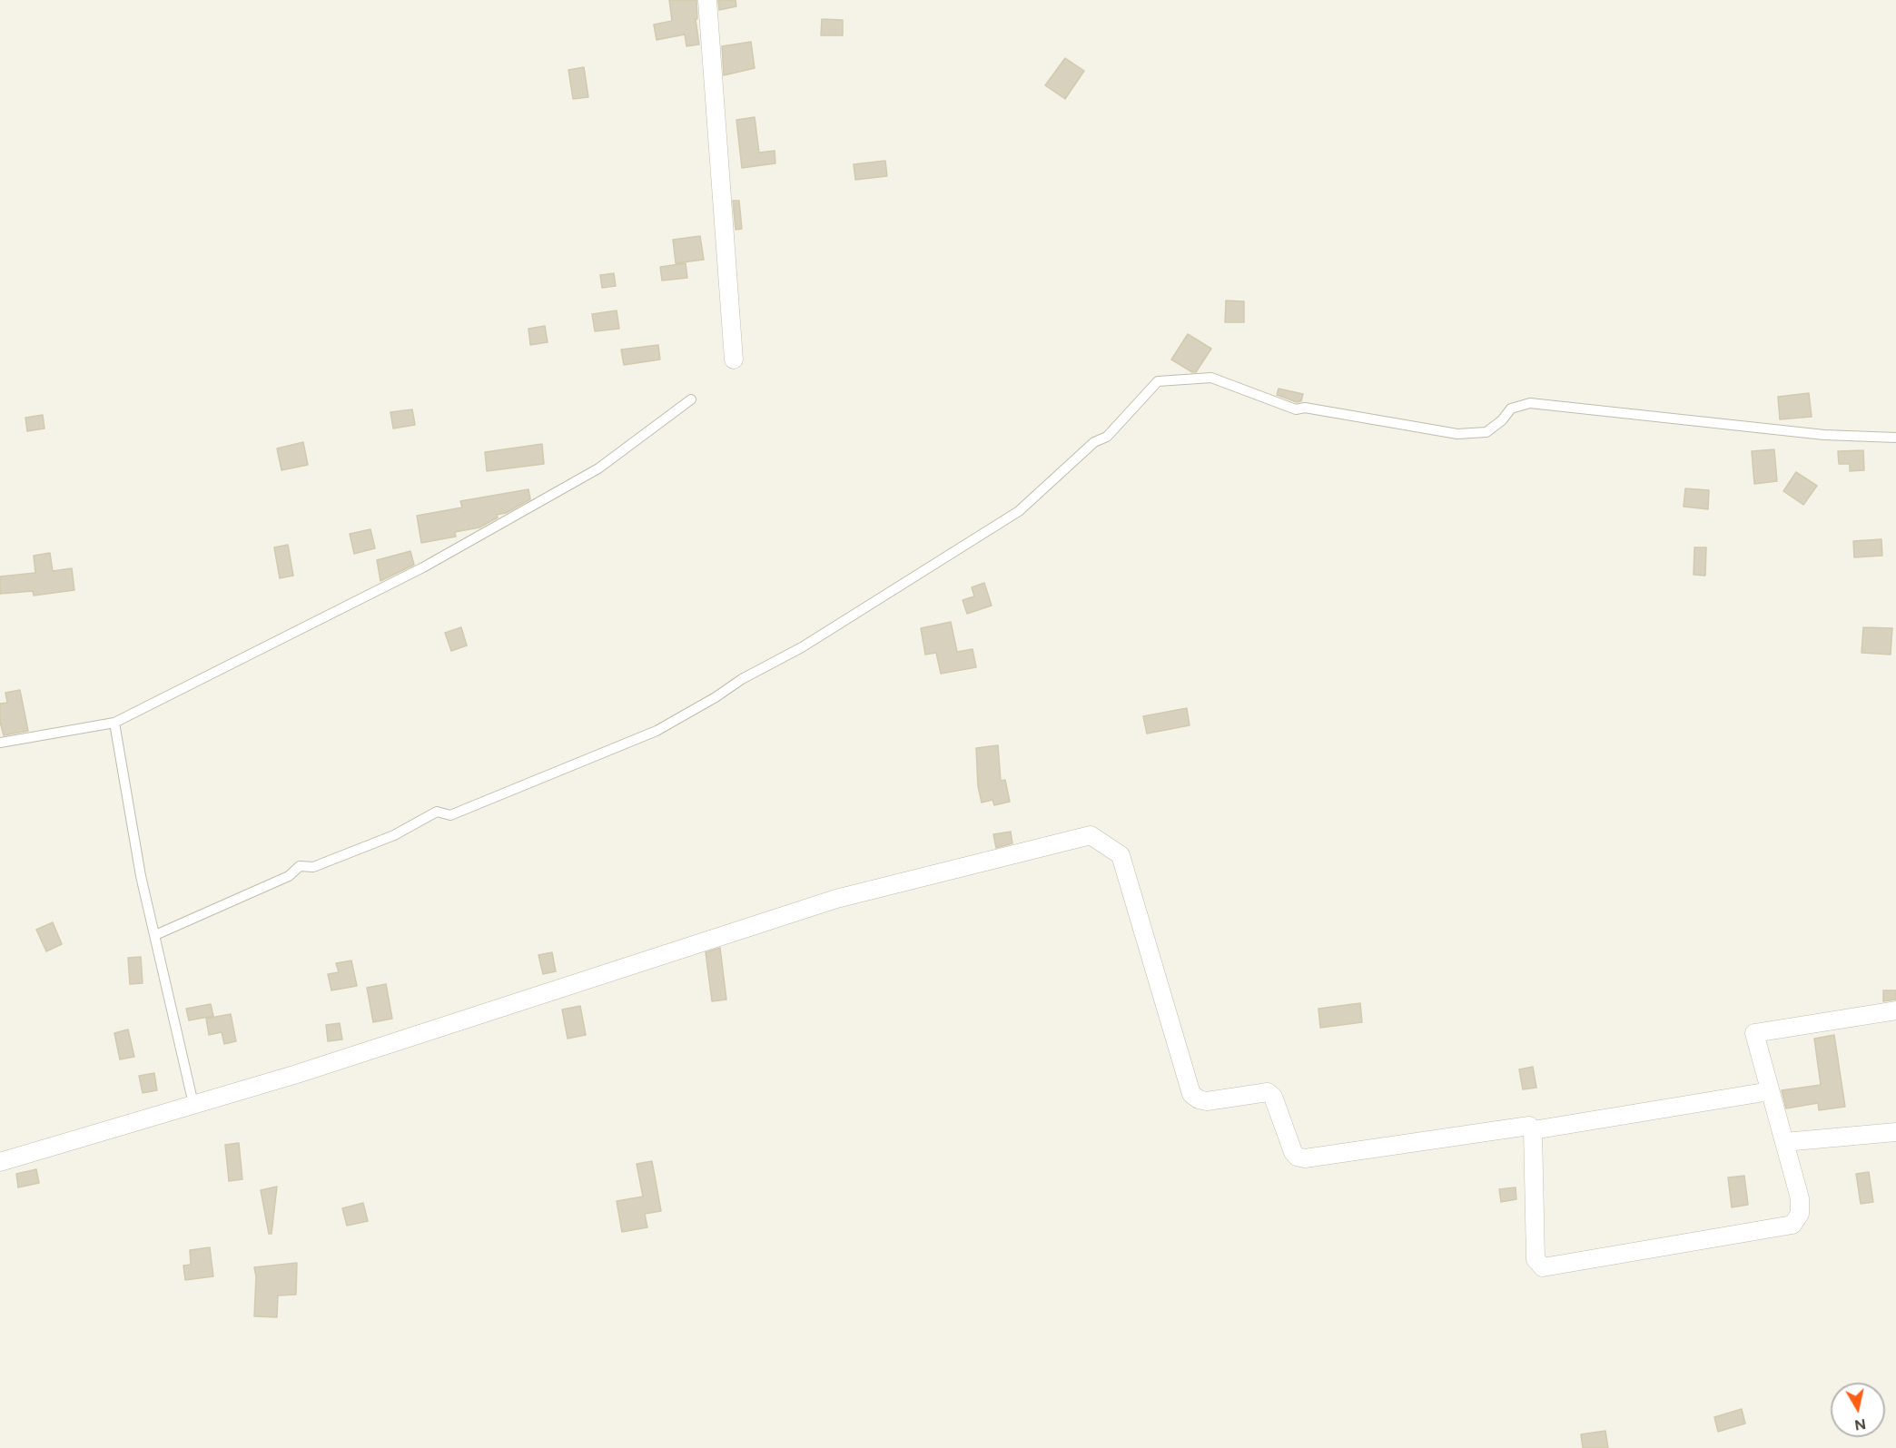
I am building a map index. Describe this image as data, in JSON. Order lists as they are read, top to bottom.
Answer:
{
  "north": "bottom"
}
